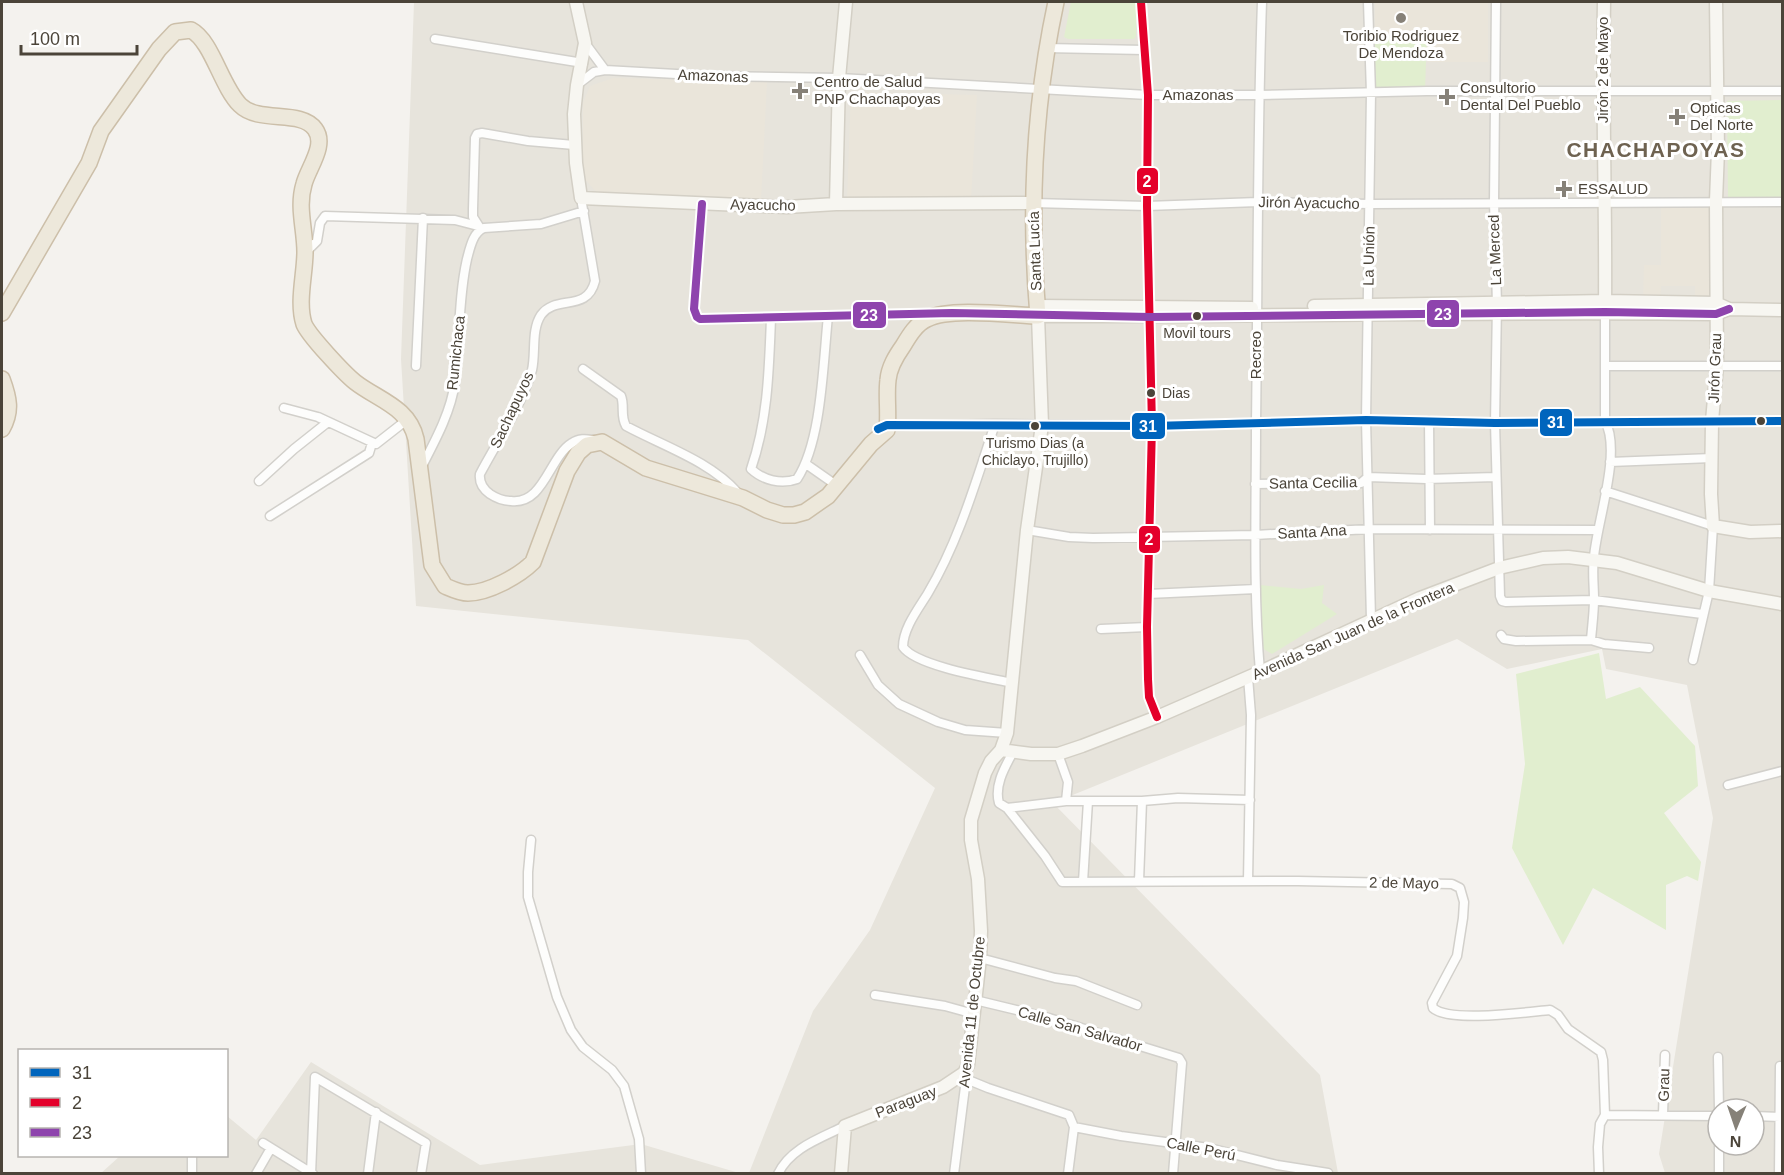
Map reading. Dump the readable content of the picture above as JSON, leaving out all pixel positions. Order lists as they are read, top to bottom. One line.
{"streets":{"highway":["Santa Lucía"],"main road":["Jirón 2 de Mayo","Jirón Ayacucho","Ayacucho","Jirón Grau","Sachapuyos","Avenida San Juan de la Frontera","Avenida 11 de Octubre","Paraguay"],"street":["Amazonas","La Merced","La Unión","Rumichaca","Recreo","Santa Cecilia","Santa Ana","2 de Mayo","Calle San Salvador","Grau","Calle Perú"]},"crossings":[["Jirón 2 de Mayo","Amazonas"],["Jirón 2 de Mayo","Jirón Ayacucho"],["Jirón 2 de Mayo","La Merced"],["Jirón 2 de Mayo","Santa Ana"],["Jirón 2 de Mayo","Avenida San Juan de la Frontera"],["Amazonas","La Merced"],["Amazonas","Santa Lucía"],["Amazonas","La Unión"],["Amazonas","Recreo"],["Amazonas","Jirón Grau"],["Jirón Ayacucho","Ayacucho"],["Jirón Ayacucho","La Merced"],["Jirón Ayacucho","Santa Lucía"],["Jirón Ayacucho","La Unión"],["Jirón Ayacucho","Recreo"],["Jirón Ayacucho","Jirón Grau"],["Ayacucho","Sachapuyos"],["La Merced","Santa Cecilia"],["La Merced","Santa Ana"],["La Merced","Avenida San Juan de la Frontera"],["Santa Lucía","Santa Ana"],["Santa Lucía","Avenida San Juan de la Frontera"],["Santa Lucía","Avenida 11 de Octubre"],["La Unión","Santa Cecilia"],["La Unión","Santa Ana"],["La Unión","Avenida San Juan de la Frontera"],["Recreo","Santa Cecilia"],["Recreo","Santa Ana"],["Recreo","Avenida San Juan de la Frontera"],["Jirón Grau","Avenida San Juan de la Frontera"],["Avenida San Juan de la Frontera","Avenida 11 de Octubre"],["Avenida 11 de Octubre","Calle San Salvador"],["Avenida 11 de Octubre","Paraguay"],["Calle San Salvador","Calle Perú"]],"districts":["CHACHAPOYAS"],"places":{"other":["Toribio Rodriguez De Mendoza","Movil tours","Dias","Turismo Dias (a Chiclayo, Trujillo)"],"health":["Centro de Salud PNP Chachapoyas","Consultorio Dental Del Pueblo","Opticas Del Norte","ESSALUD"]},"lines":["transit line 2","transit line 23","transit line 31"],"legend":["31","2","23"],"scale_bar":"100 m","north":"bottom"}
